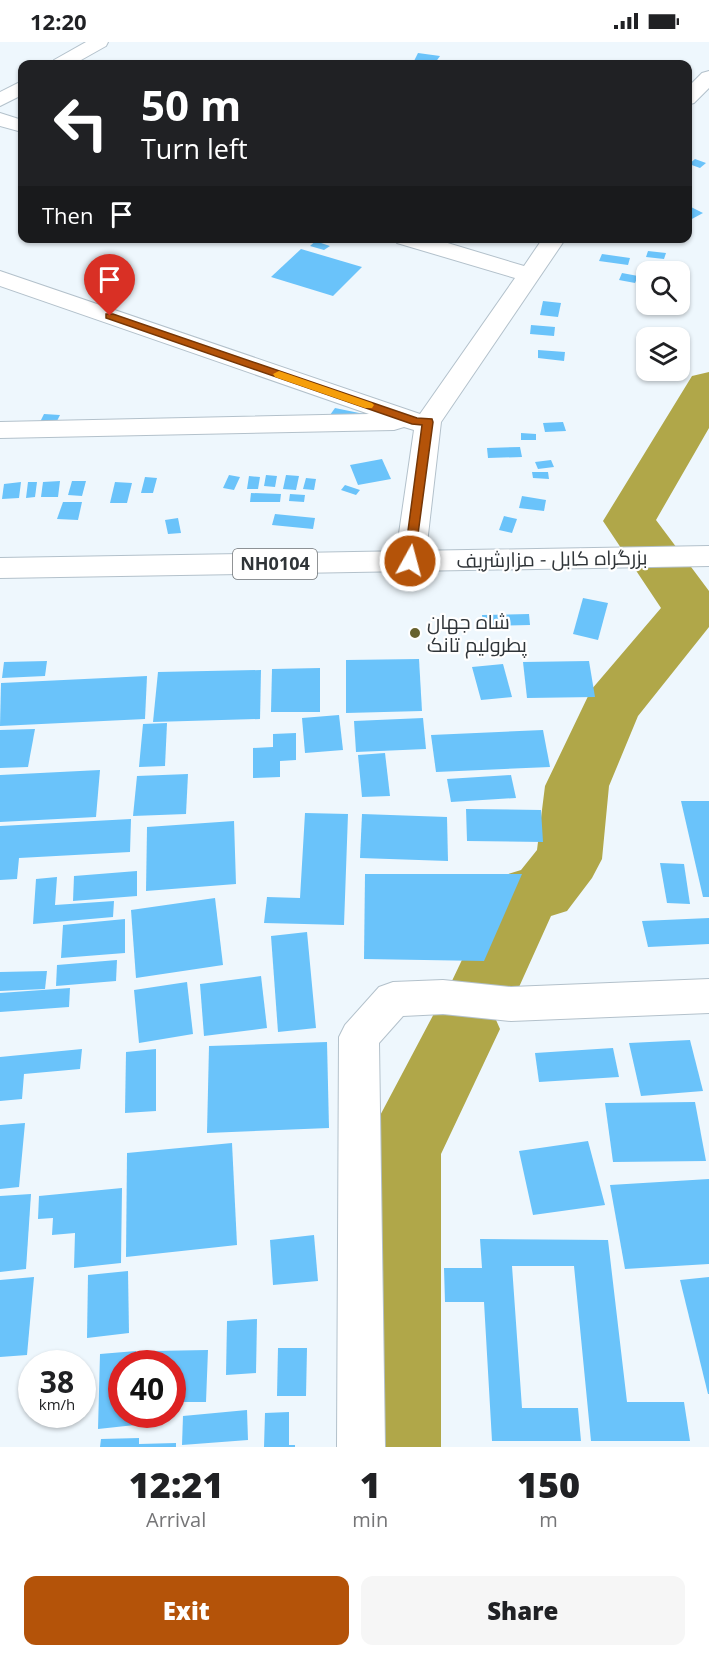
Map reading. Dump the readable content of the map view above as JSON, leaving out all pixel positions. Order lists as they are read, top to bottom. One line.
{"streets":{"main road":["بزرگراه کابل - مزارشریف","NH0104"]},"places":["شاه جهان پطرولیم تانک"],"page":{"status":"12:20","turn":["50 m","Turn left"],"then":"Then","speed":"38 km/h","limit":"40","eta":["12:21","Arrival","1","min","150","m"],"buttons":["Exit","Share"]}}
